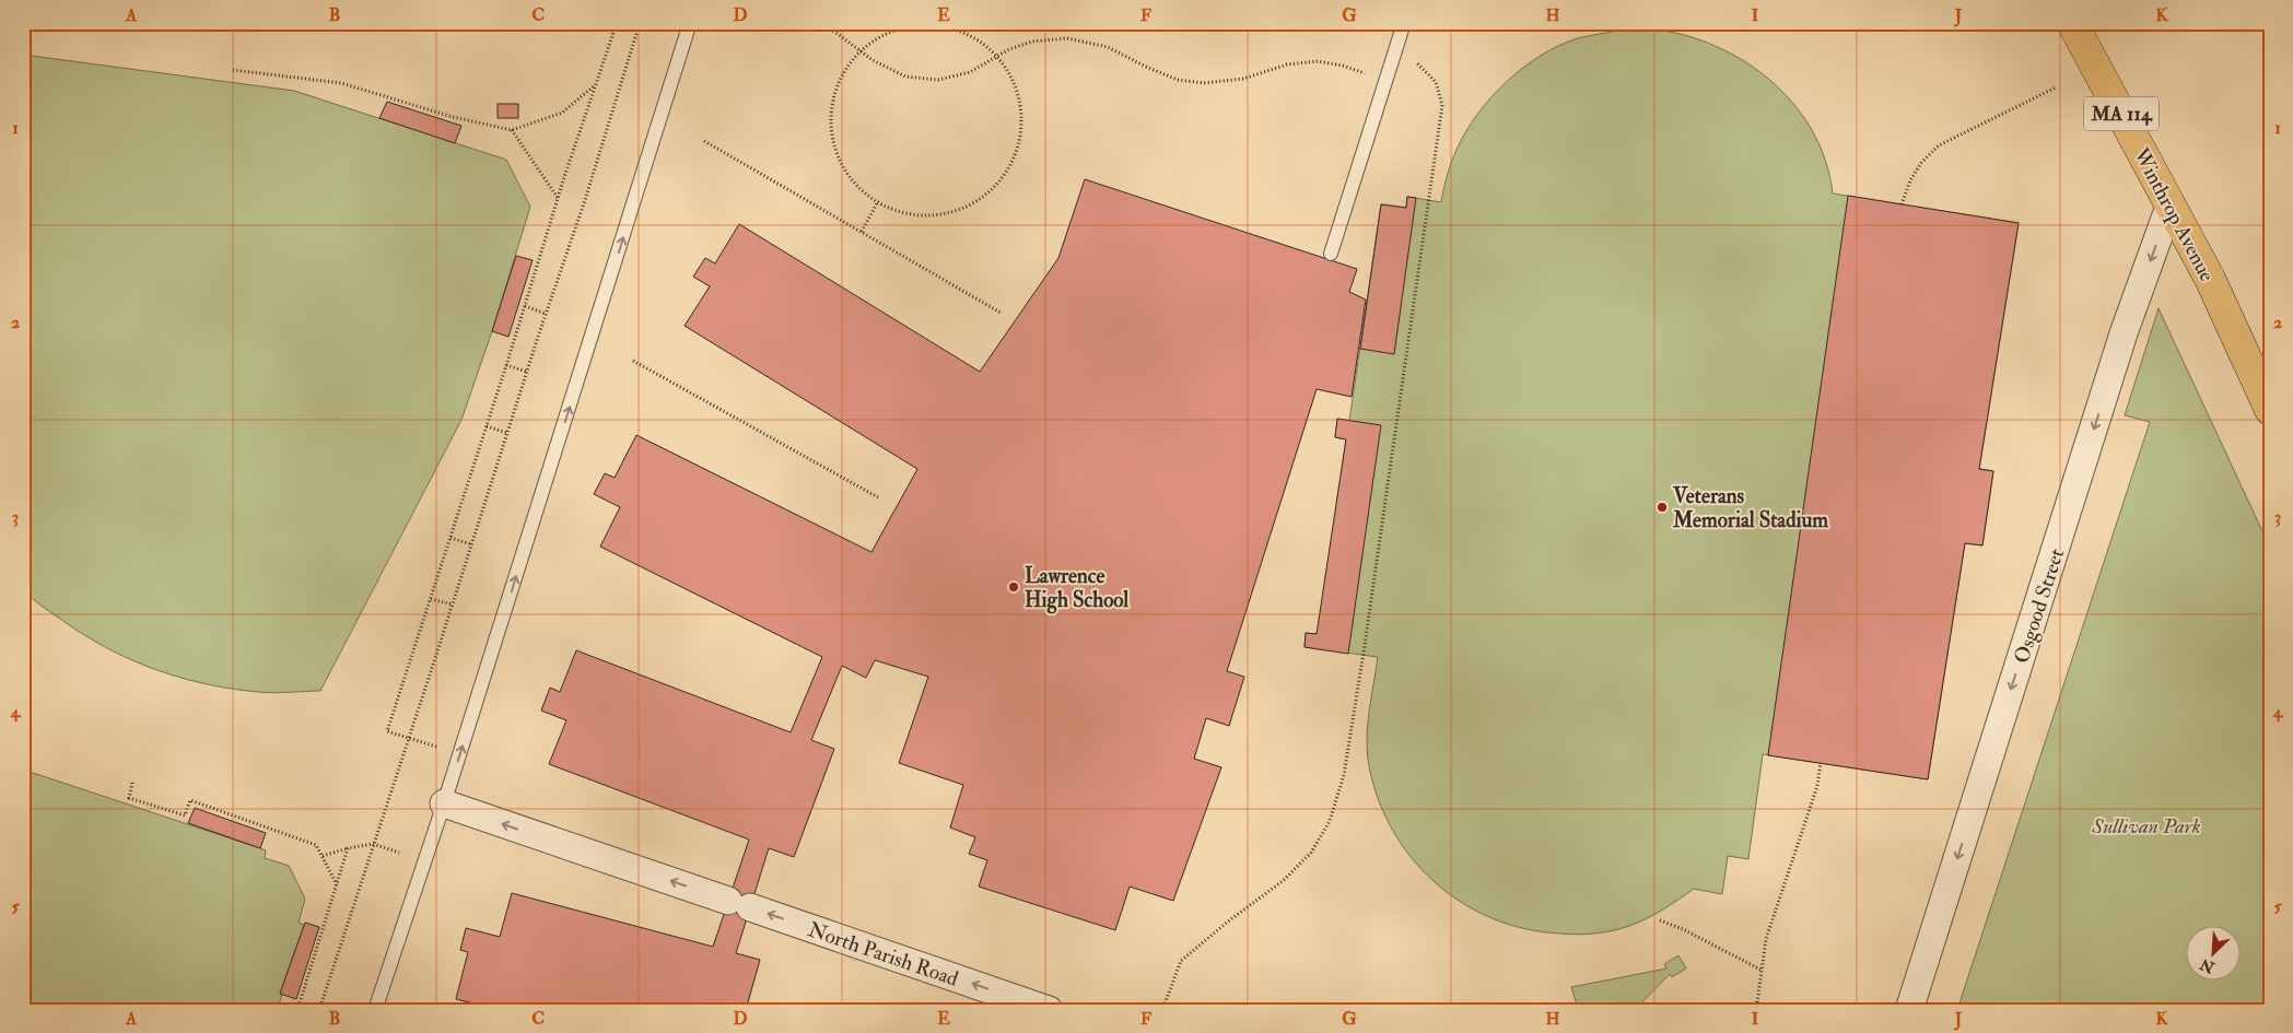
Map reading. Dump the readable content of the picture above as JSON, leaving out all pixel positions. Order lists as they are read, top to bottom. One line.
{"streets":{"main road":["MA 114","Winthrop Avenue"],"street":["Osgood Street","North Parish Road"]},"crossings":[["Winthrop Avenue","Osgood Street"]],"one_way":["Osgood Street","North Parish Road"],"parks":["Sullivan Park"],"places":["Veterans Memorial Stadium","Lawrence High School"],"north":"bottom left","grid":{"columns":["A","B","C","D","E","F","G","H","I","J","K"],"rows":["1","2","3","4","5"]}}
